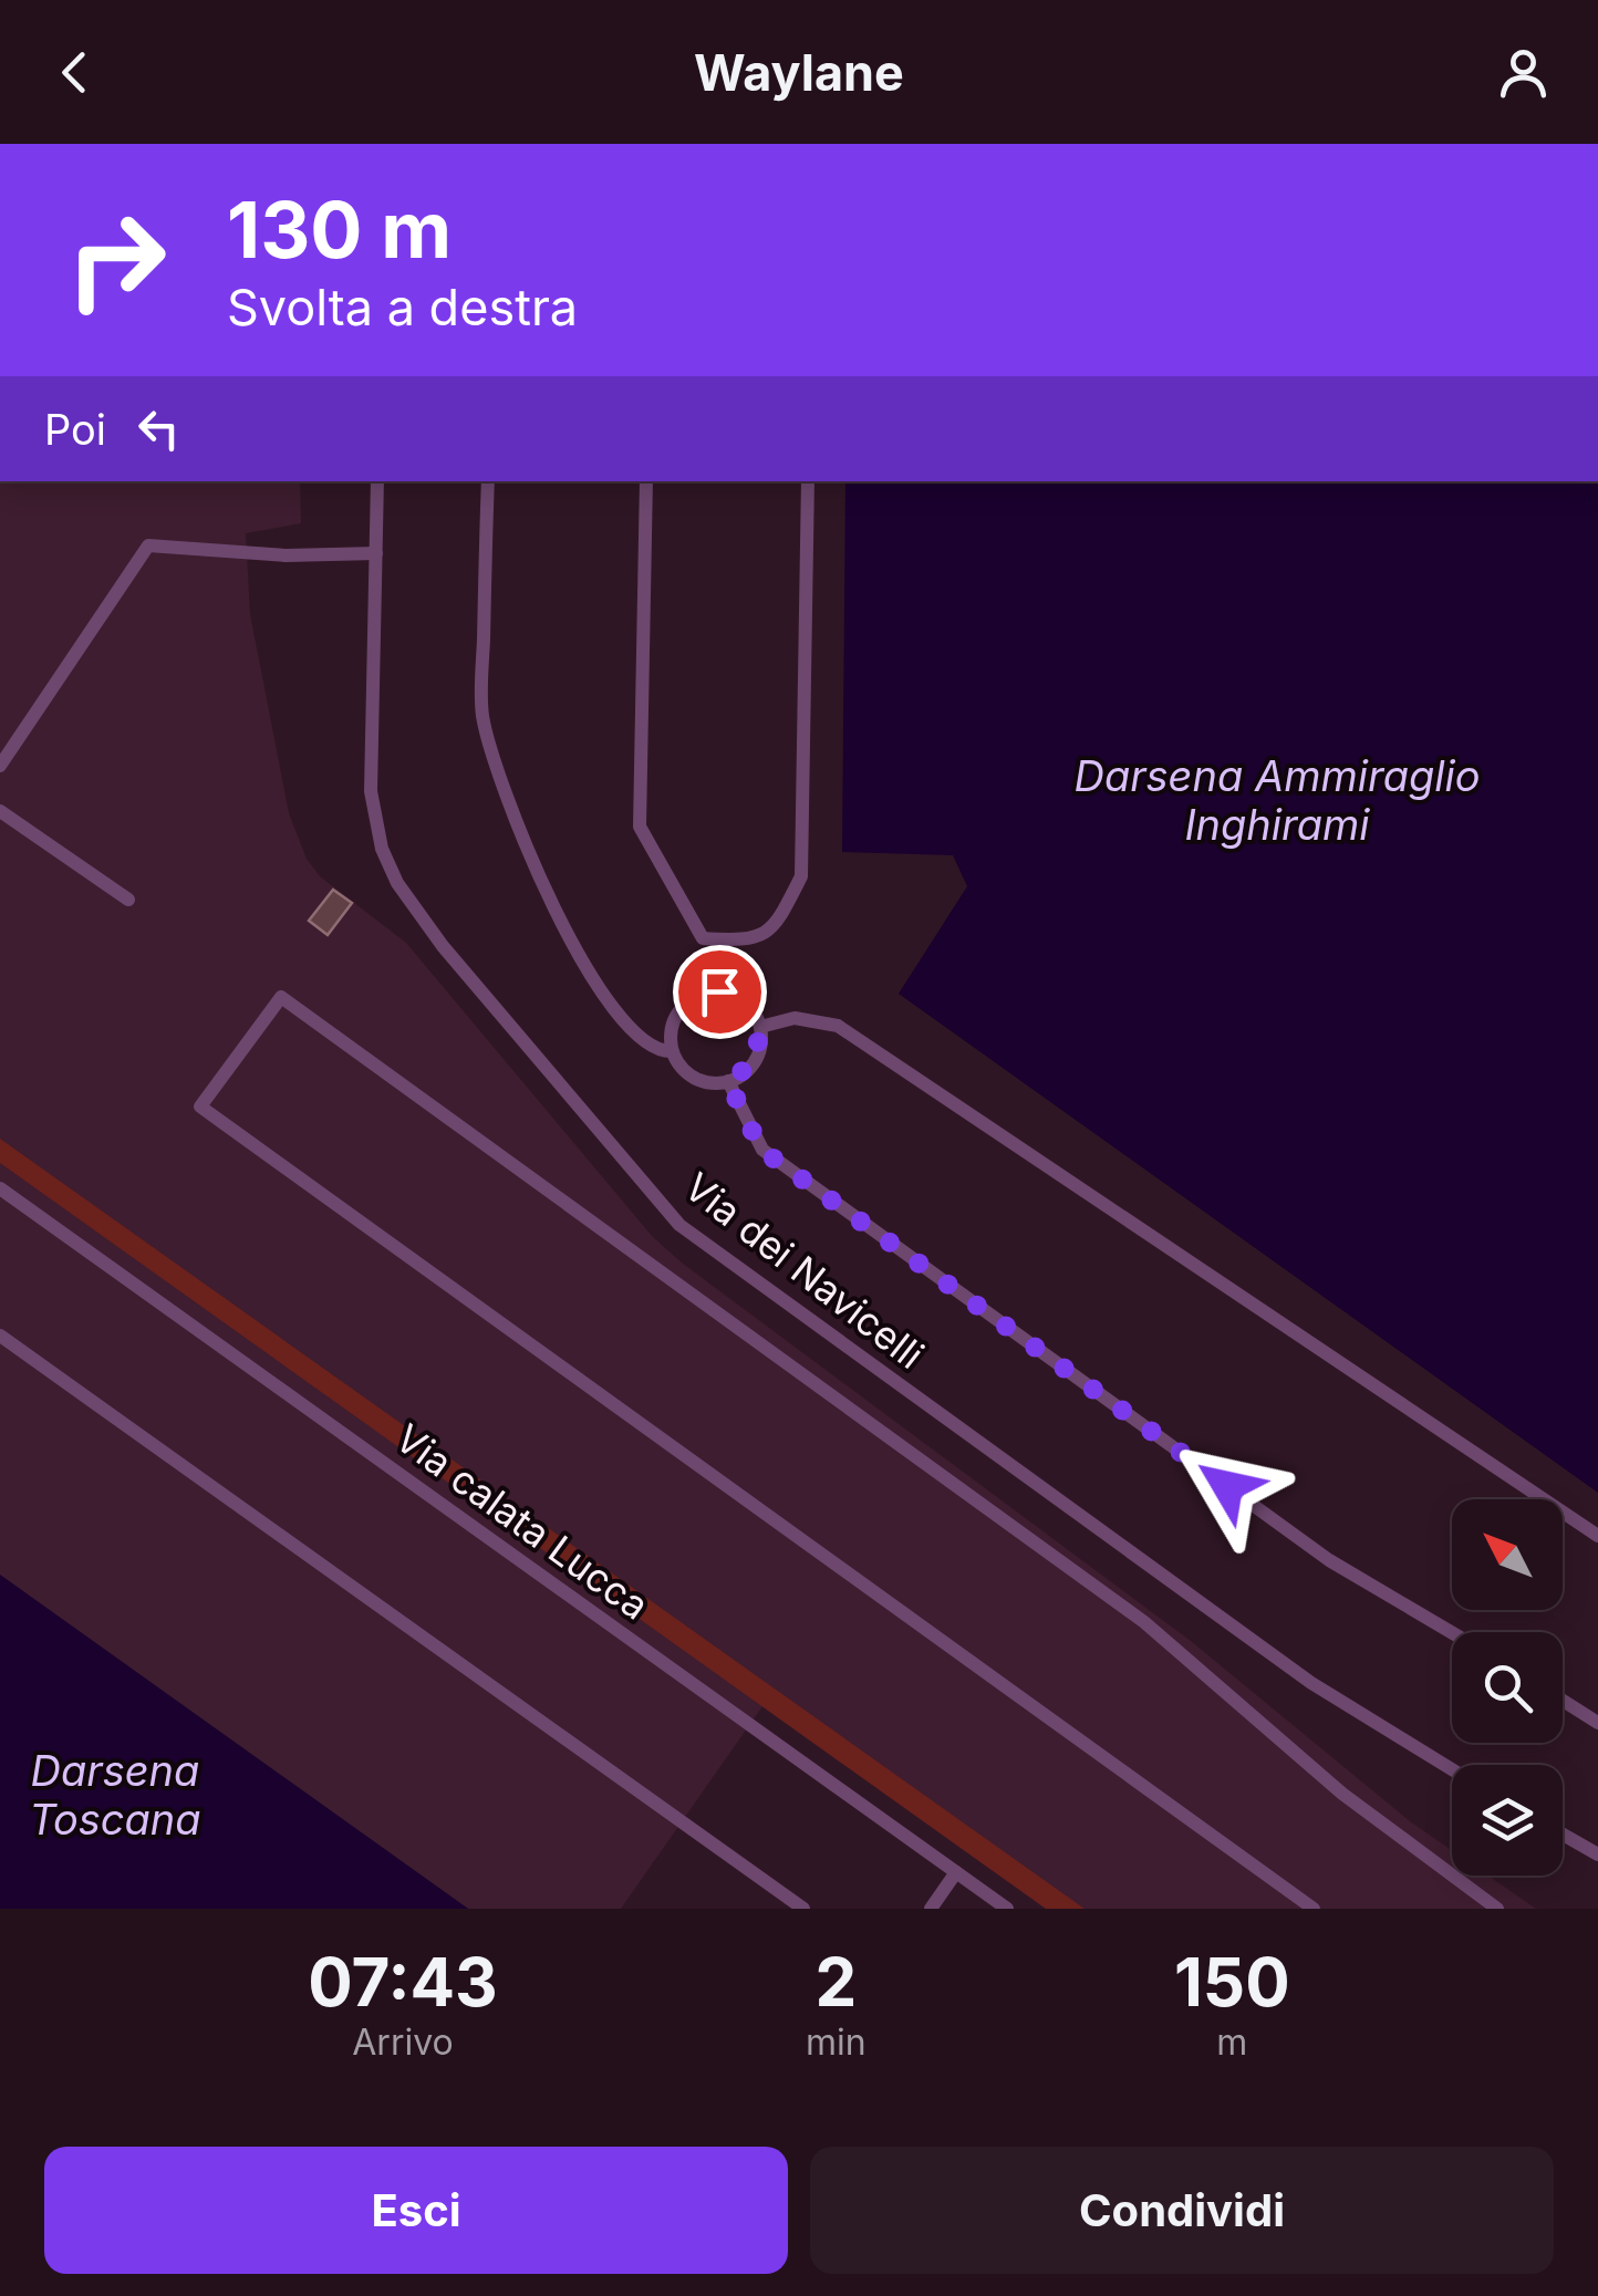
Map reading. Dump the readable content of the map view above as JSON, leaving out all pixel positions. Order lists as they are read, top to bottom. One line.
{"streets":{"lane":["Via dei Navicelli","Via calata Lucca"]},"water":["Darsena Ammiraglio Inghirami","Darsena Toscana"],"north":"top left","page":{"header":"Waylane","turn":["130 m","Svolta a destra"],"then":"Poi","eta":["07:43","Arrivo","2","min","150","m"],"buttons":["Esci","Condividi"]}}
